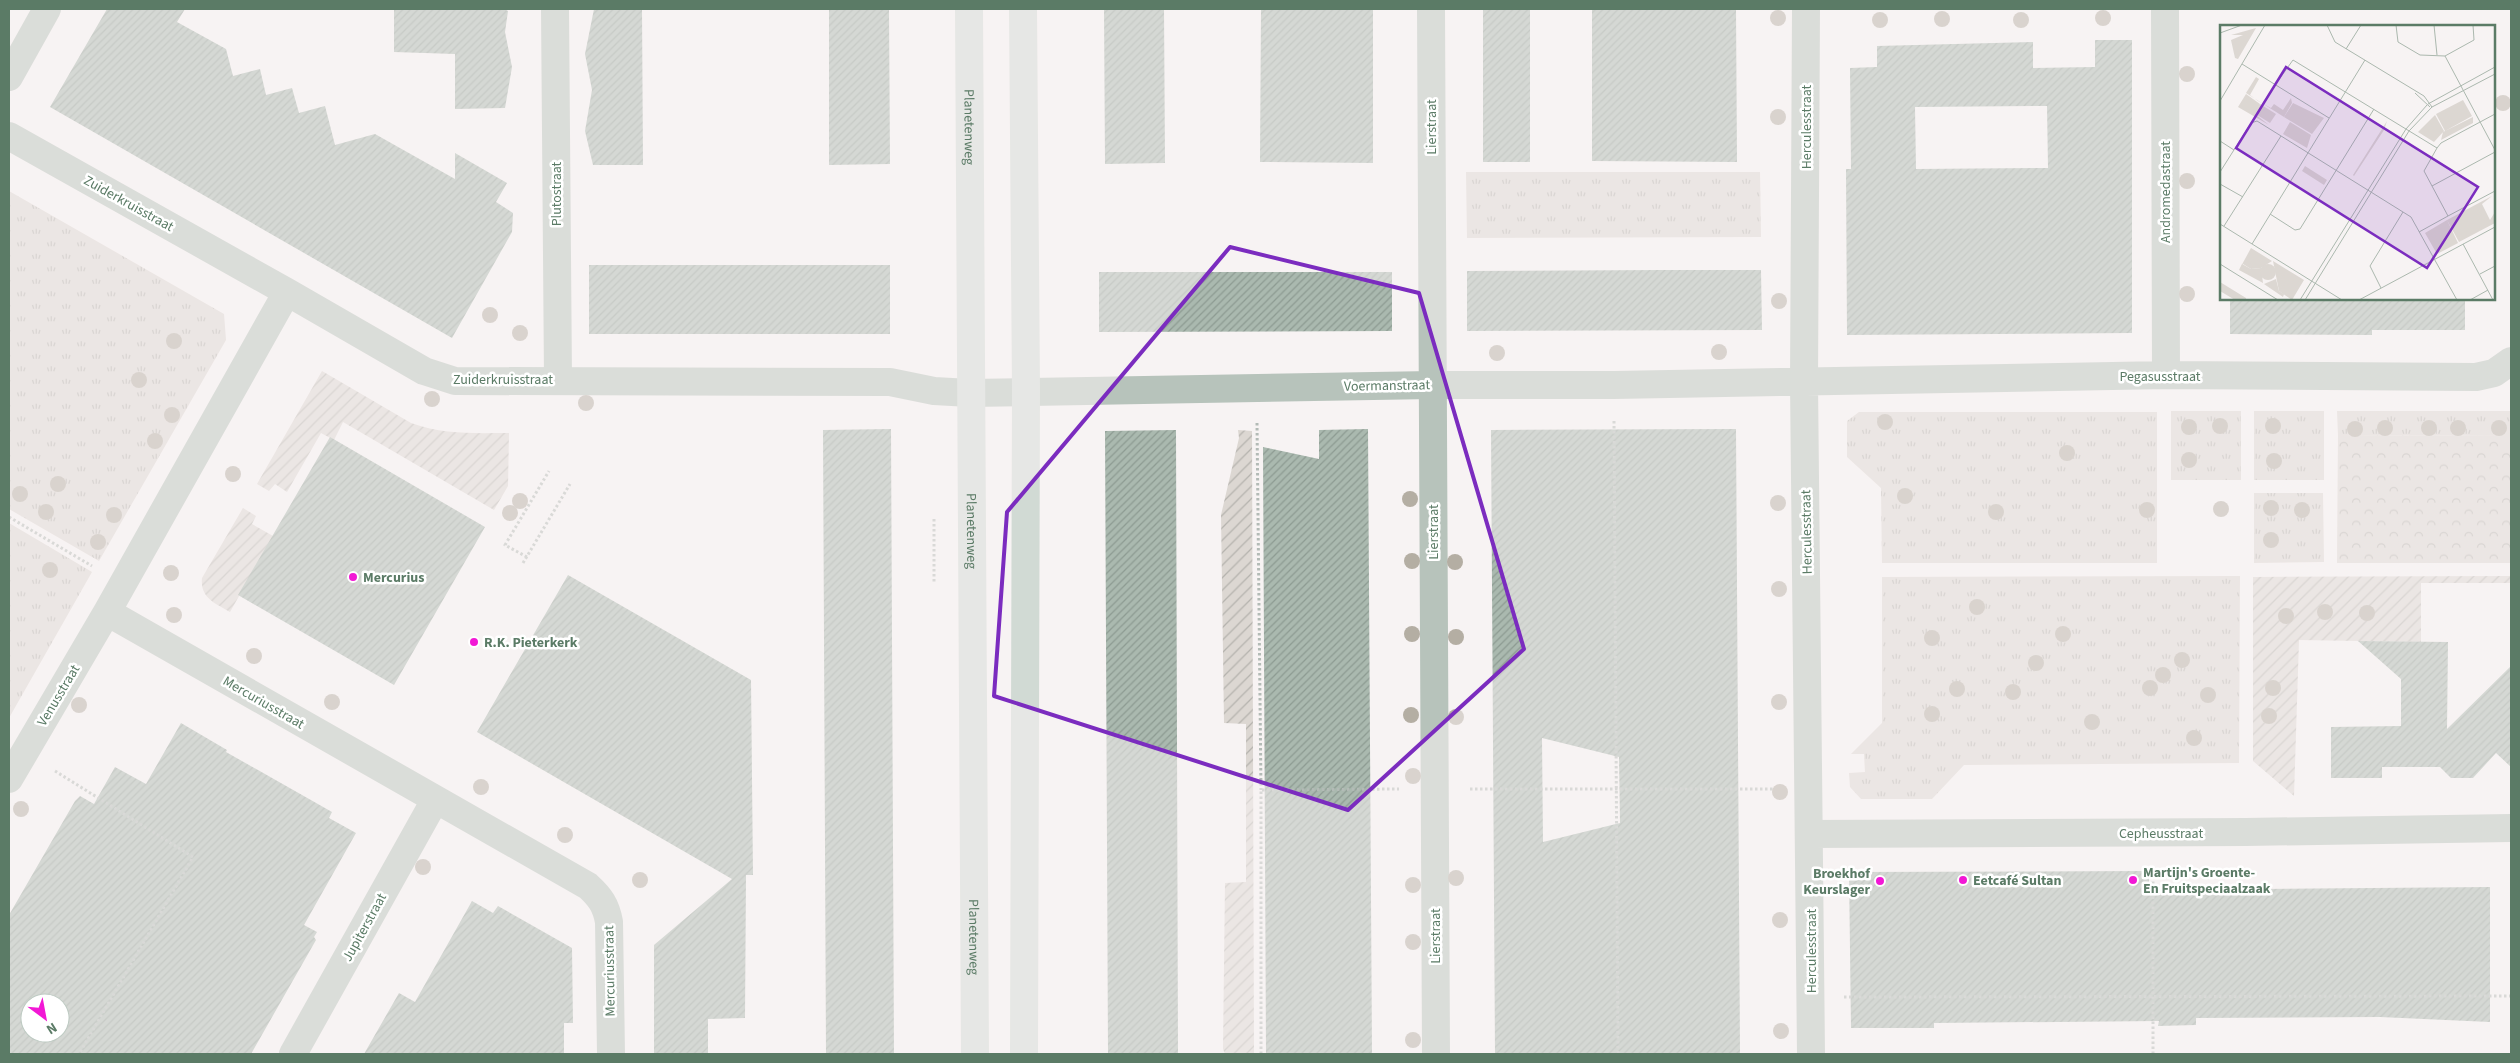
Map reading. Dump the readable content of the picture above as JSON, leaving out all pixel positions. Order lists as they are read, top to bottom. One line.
{"streets":{"main road":["Planetenweg"],"street":["Lierstraat","Herculesstraat","Andromedastraat","Plutostraat","Zuiderkruisstraat","Pegasusstraat","Voermanstraat","Venusstraat","Mercuriusstraat","Cepheusstraat","Jupiterstraat"]},"crossings":[["Planetenweg","Zuiderkruisstraat"],["Planetenweg","Voermanstraat"],["Lierstraat","Voermanstraat"],["Herculesstraat","Pegasusstraat"],["Herculesstraat","Voermanstraat"],["Herculesstraat","Cepheusstraat"],["Andromedastraat","Pegasusstraat"],["Plutostraat","Zuiderkruisstraat"],["Zuiderkruisstraat","Voermanstraat"],["Pegasusstraat","Voermanstraat"],["Venusstraat","Mercuriusstraat"],["Mercuriusstraat","Jupiterstraat"]],"places":["Mercurius","R.K. Pieterkerk","Eetcafé Sultan","Martijn's Groente- En Fruitspeciaalzaak","Broekhof Keurslager"],"north":"bottom right"}
